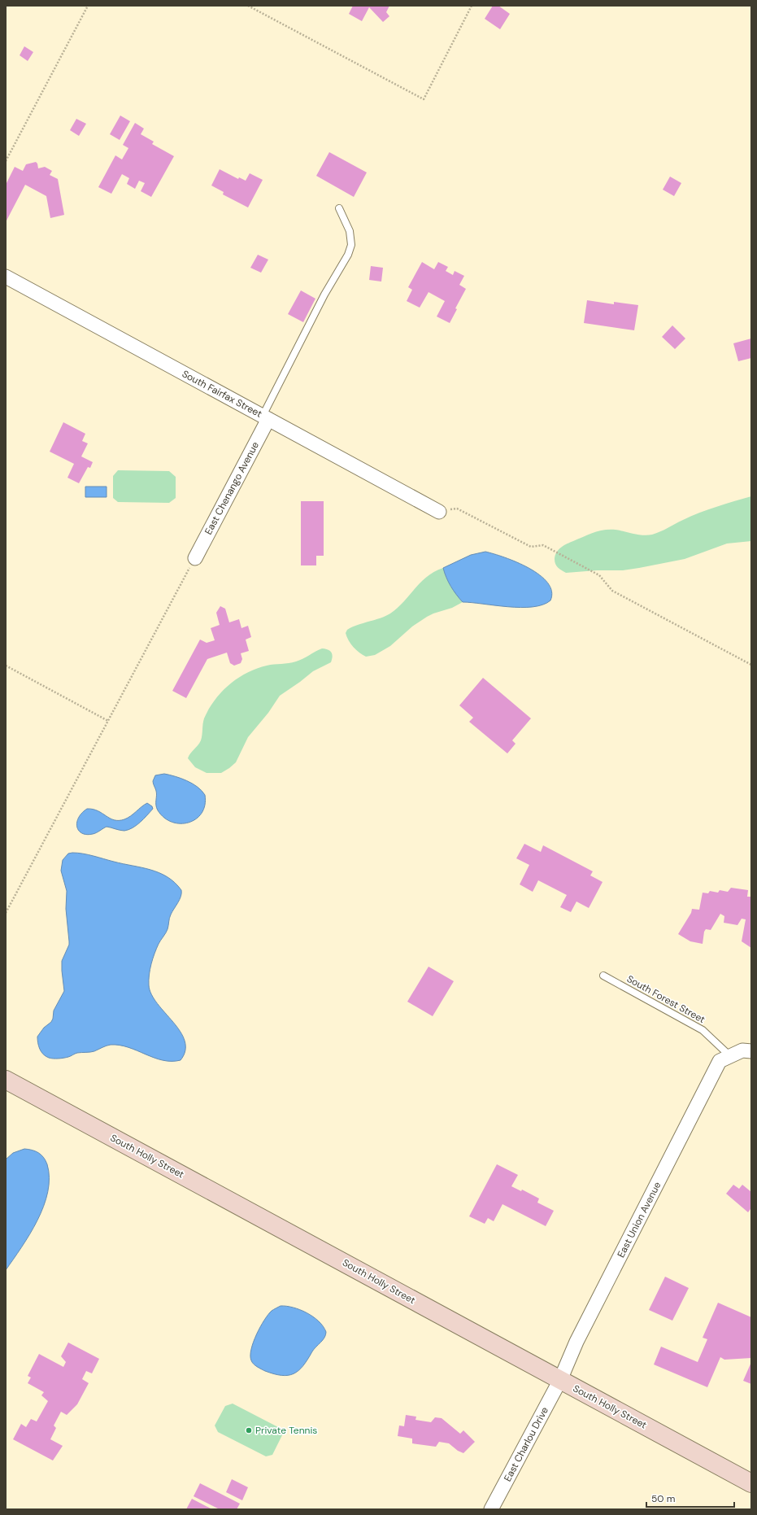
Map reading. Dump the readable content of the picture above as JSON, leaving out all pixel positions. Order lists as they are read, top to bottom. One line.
{"streets":{"street":["South Fairfax Street","East Chenango Avenue","South Holly Street","East Union Avenue","East Charlou Drive"],"lane":["South Forest Street"]},"crossings":[["South Fairfax Street","East Chenango Avenue"],["South Forest Street","East Union Avenue"],["South Holly Street","East Union Avenue"],["South Holly Street","East Charlou Drive"],["East Union Avenue","East Charlou Drive"]],"places":["Private Tennis"],"scale_bar":"50 m"}
